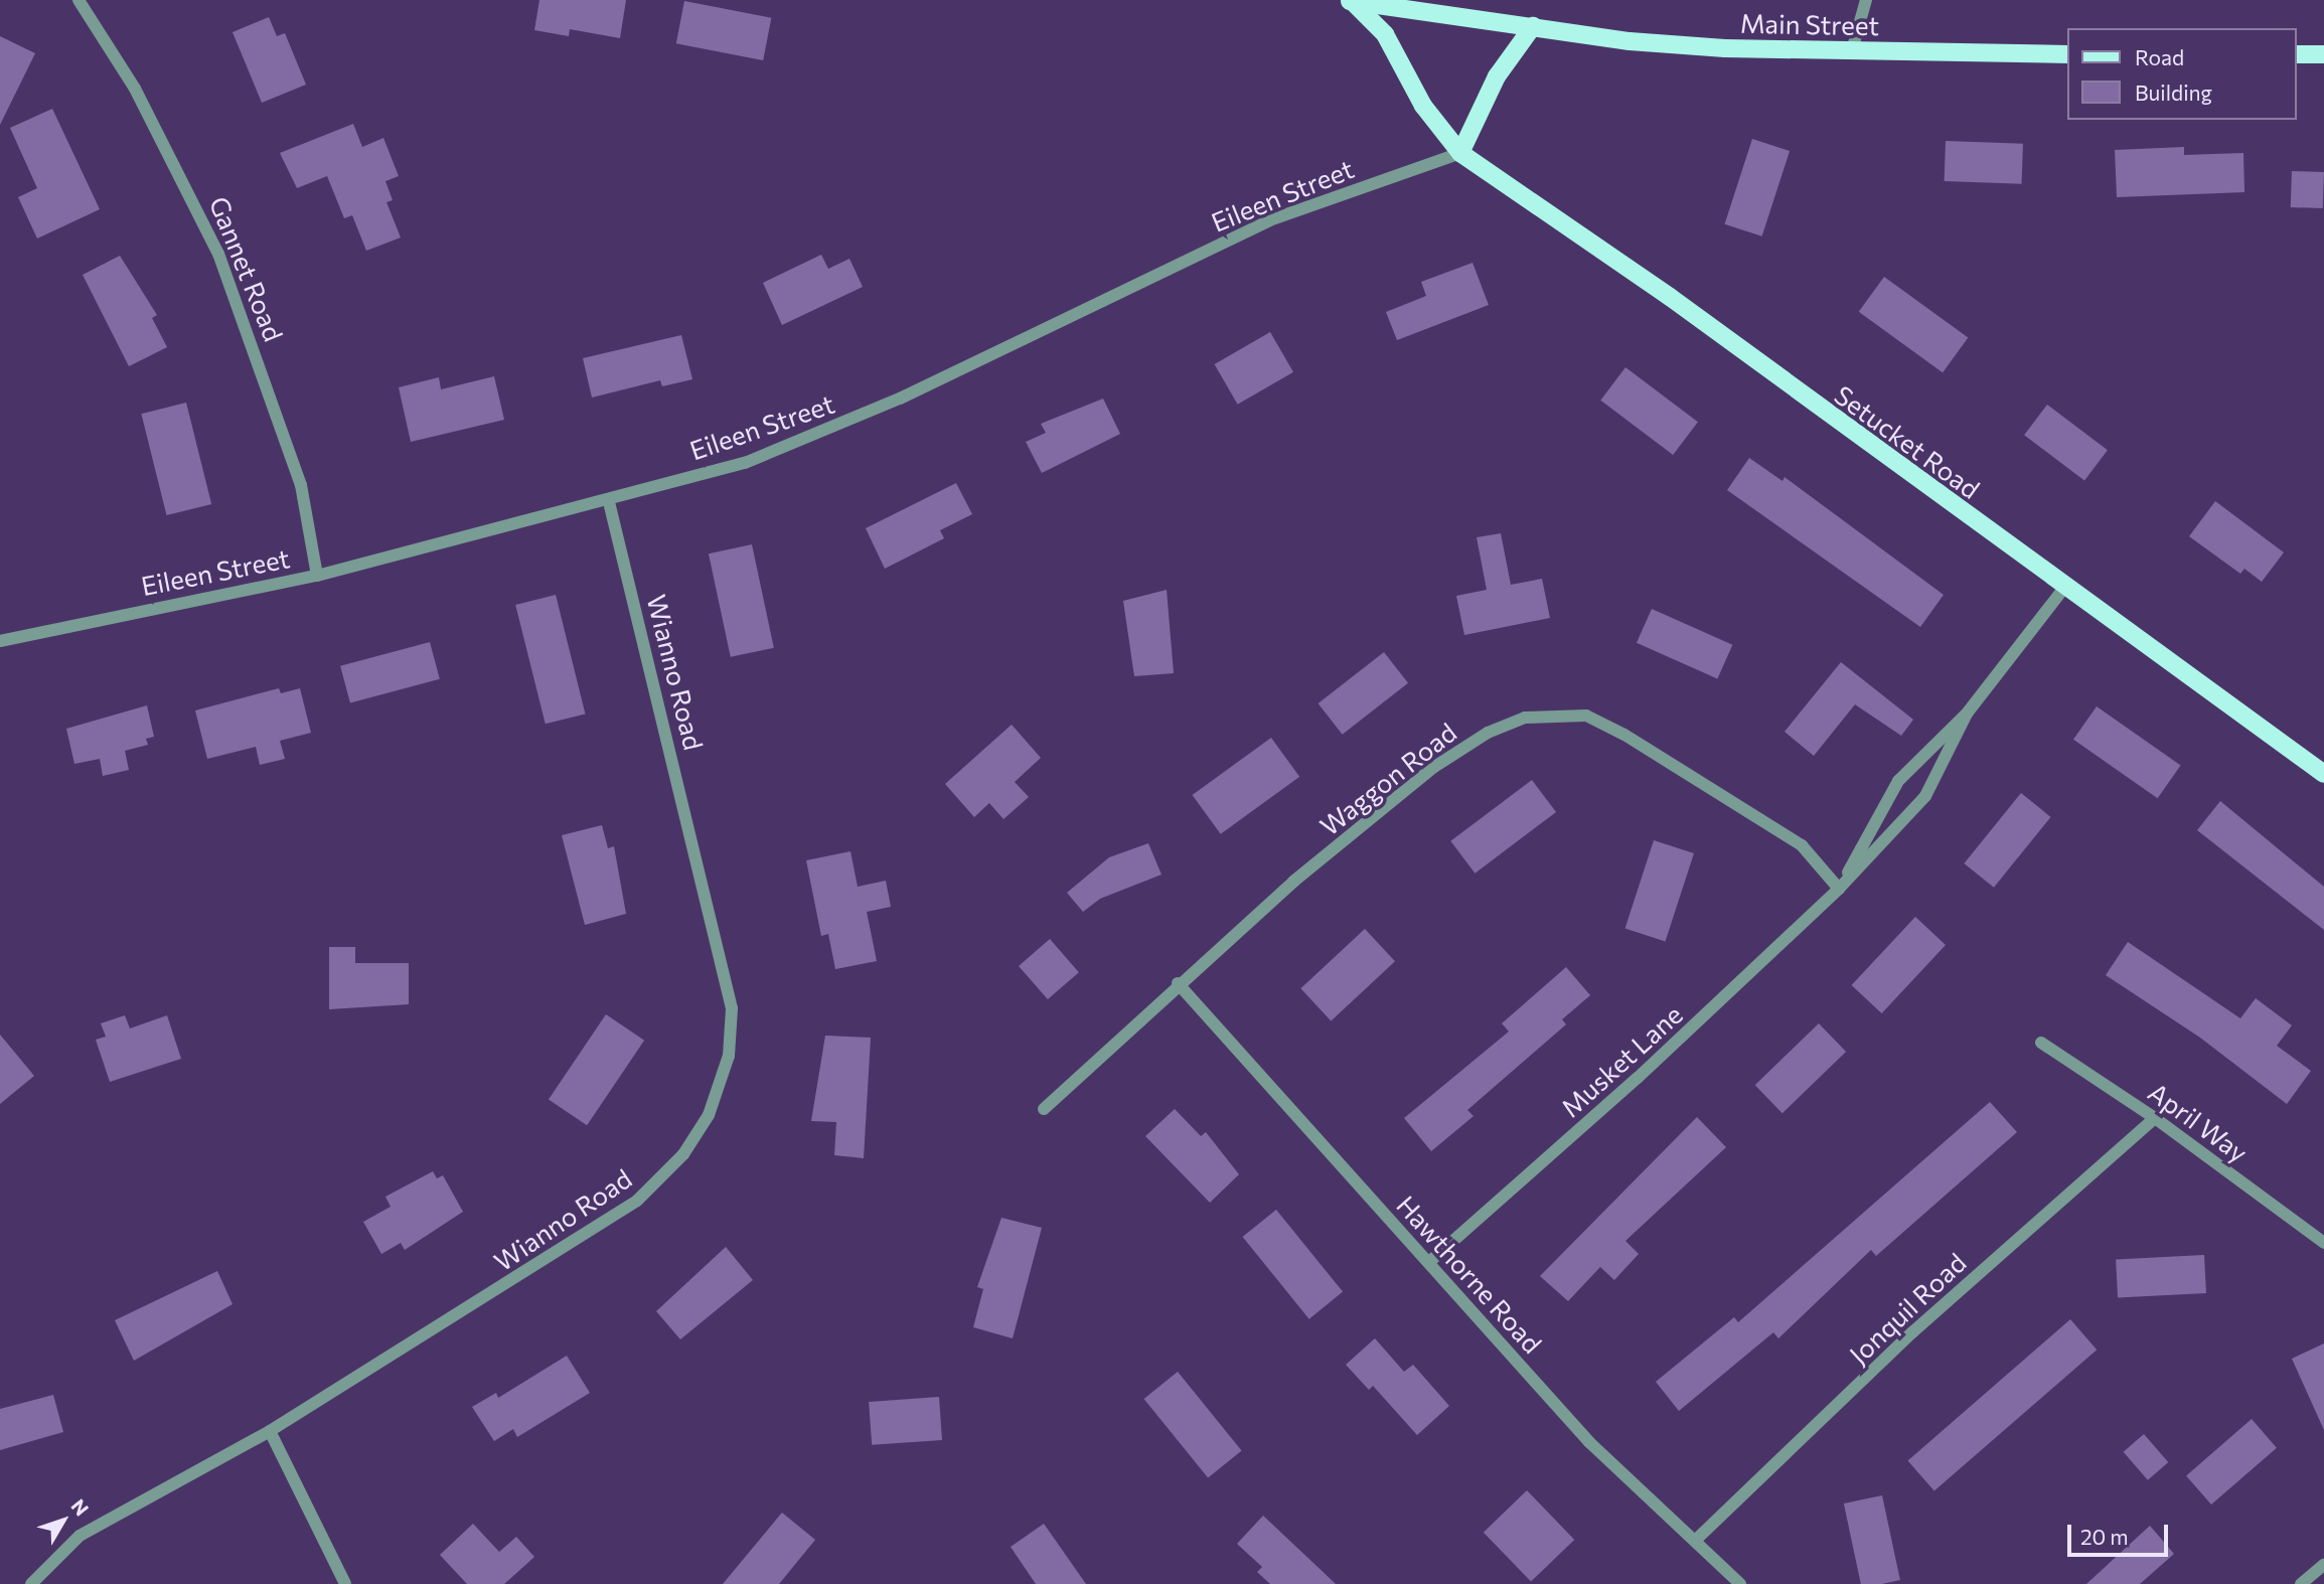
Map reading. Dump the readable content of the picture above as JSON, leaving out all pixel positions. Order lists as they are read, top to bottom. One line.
{"streets":{"main road":["Main Street","Setucket Road"],"street":["Eileen Street","Gannet Road","Wianno Road","Waggon Road","Musket Lane","April Way","Hawthorne Road","Jonquil Road"]},"crossings":[["Main Street","Setucket Road"],["Eileen Street","Gannet Road"],["Eileen Street","Setucket Road"],["Eileen Street","Wianno Road"],["Setucket Road","Musket Lane"],["Waggon Road","Musket Lane"],["Waggon Road","Hawthorne Road"],["Musket Lane","Hawthorne Road"],["April Way","Jonquil Road"],["Hawthorne Road","Jonquil Road"]],"legend":["Road","Building"],"scale_bar":"20 m","north":"top right"}
